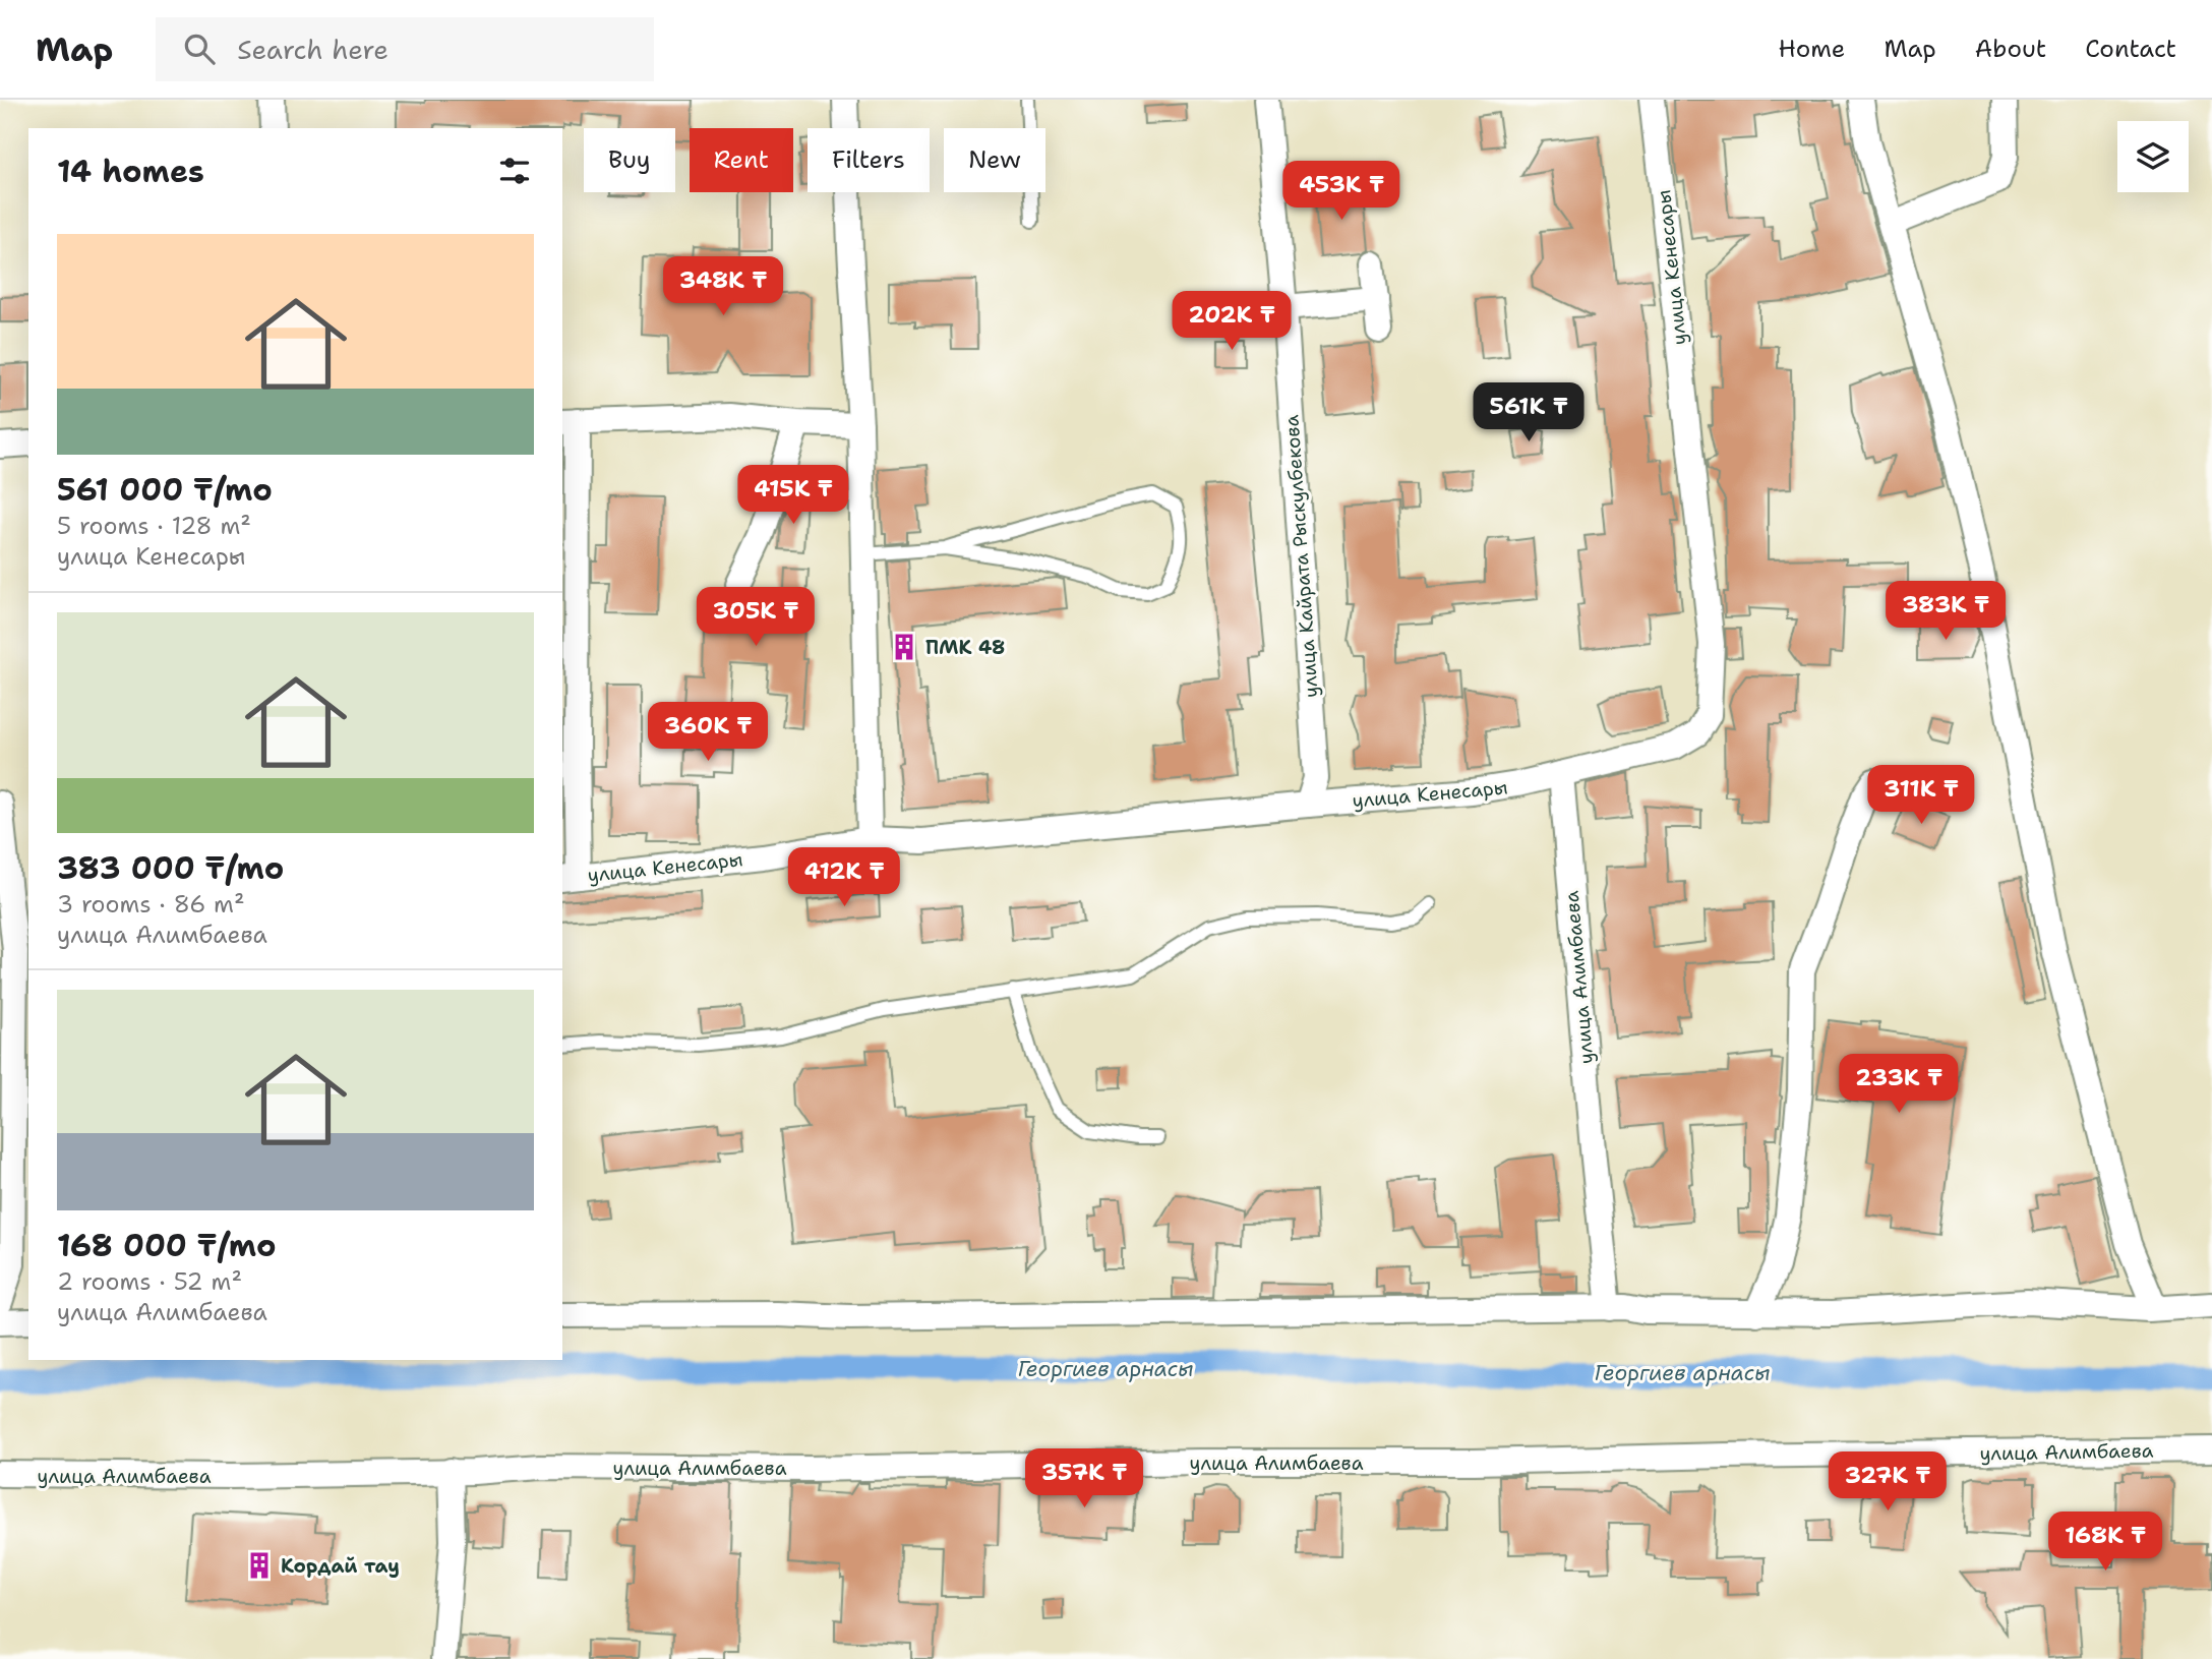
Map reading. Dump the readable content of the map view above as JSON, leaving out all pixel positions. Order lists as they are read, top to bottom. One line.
{"streets":{"street":["улица Кенесары","улица Кайрата Рыскулбекова","улица Алимбаева"]},"crossings":[["улица Кенесары","улица Кайрата Рыскулбекова"],["улица Кенесары","улица Алимбаева"]],"water":["Георгиев арнасы"],"places":{"building":["ПМК 48","Кордай тау"]},"page":{"header":"Map","search":"Search here","nav":["Home","Map","About","Contact"],"chip":["Buy","Rent","Filters","New"],"heading":"14 homes","price":["453K ₸","348K ₸","202K ₸","561K ₸","415K ₸","383K ₸","305K ₸","360K ₸","311K ₸","412K ₸","233K ₸","357K ₸","327K ₸","168K ₸"],"list":[{"name":"561 000 ₸/mo","note":"5 rooms · 128 m² · улица Кенесары"},{"name":"383 000 ₸/mo","note":"3 rooms · 86 m² · улица Алимбаева"},{"name":"168 000 ₸/mo","note":"2 rooms · 52 m² · улица Алимбаева"}]}}
